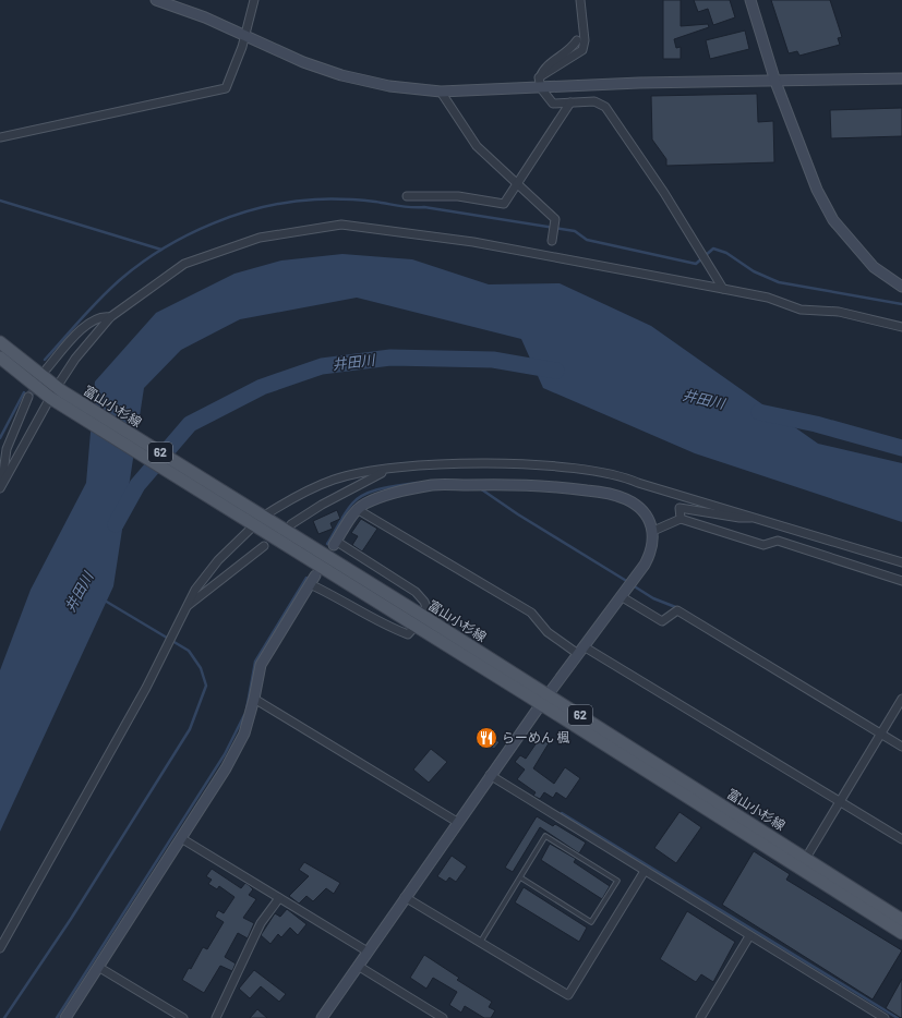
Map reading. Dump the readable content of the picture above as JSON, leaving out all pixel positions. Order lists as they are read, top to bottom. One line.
{"streets":{"main road":["富山小杉線","62"]},"water":["井田川"],"places":{"restaurant":["らーめん 楓"]}}
